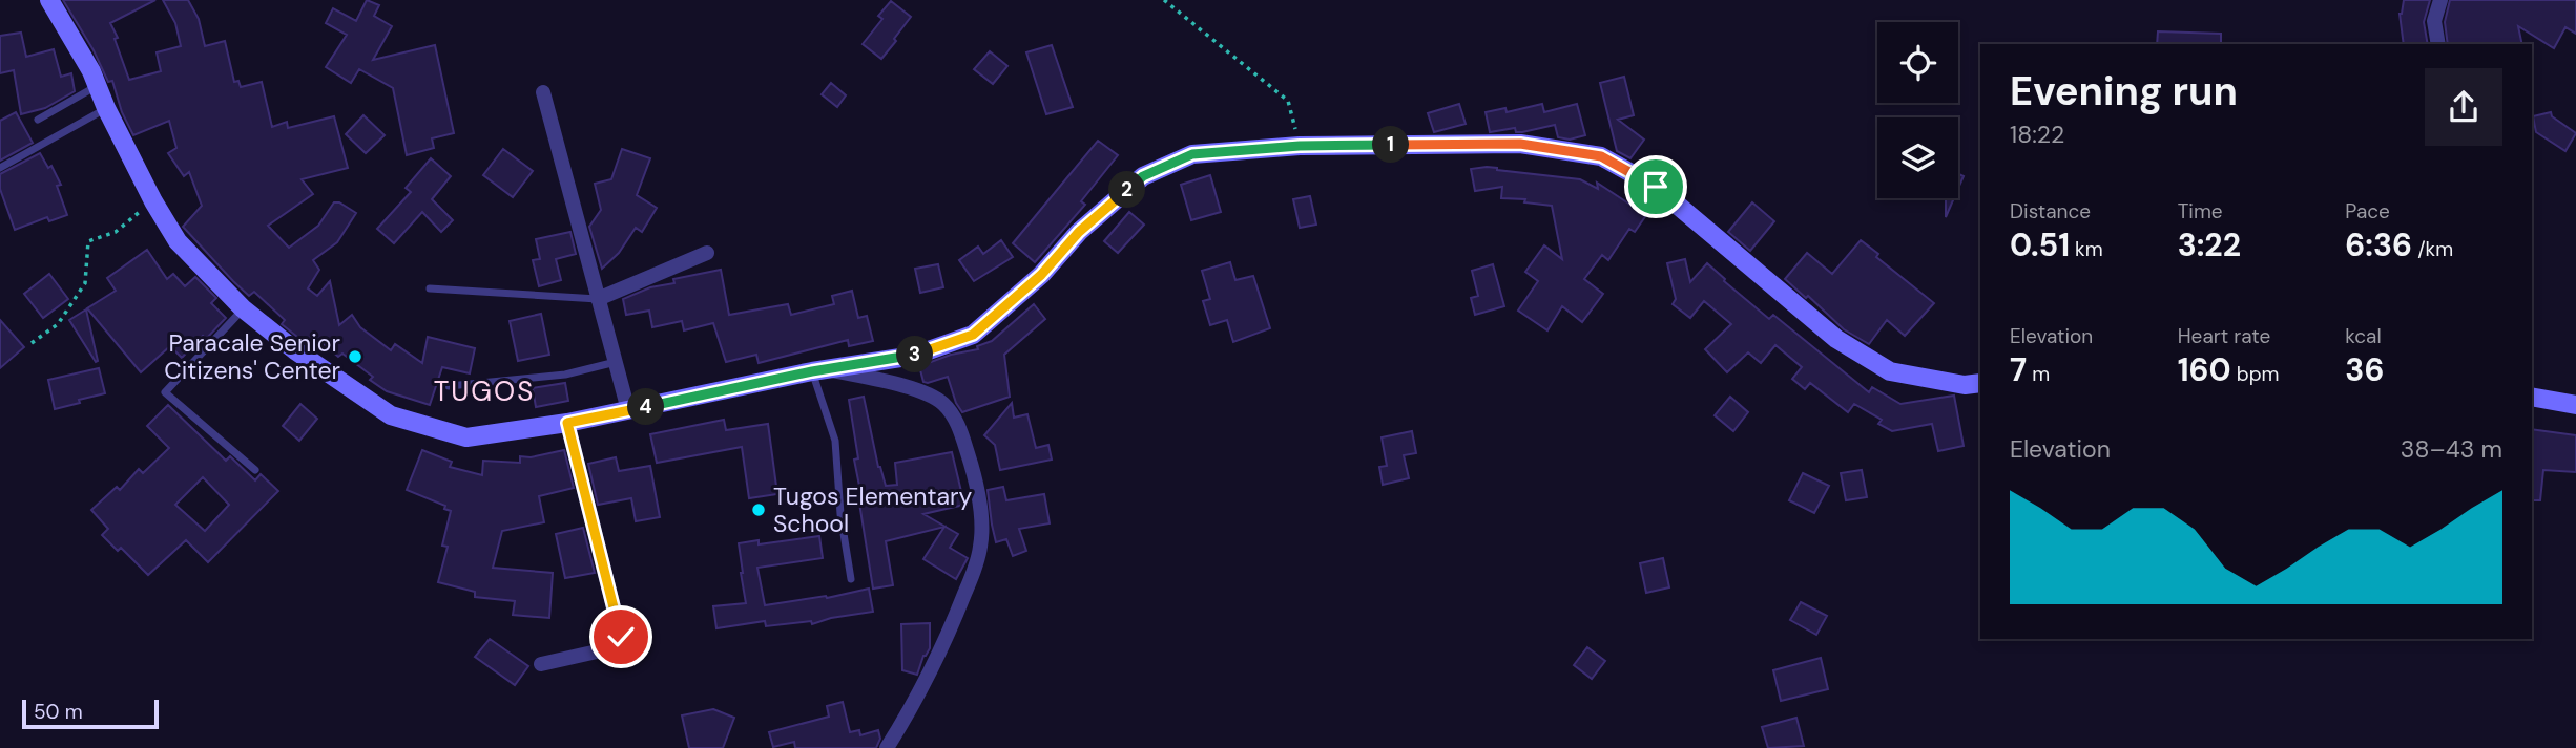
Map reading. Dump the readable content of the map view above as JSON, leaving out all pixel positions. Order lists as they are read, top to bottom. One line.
{"districts":["TUGOS"],"places":["Paracale Senior Citizens' Center","Tugos Elementary School"],"scale_bar":"50 m","page":{"heading":["Evening run","18:22"],"pins":["1","2","3","4"],"stats":[["Distance","0.51 km"],["Time","3:22"],["Pace","6:36 /km"],["Elevation","7 m"],["Heart rate","160 bpm"],["kcal","36"]],"chart":["Elevation","38–43 m"],"scale":"50 m"}}
